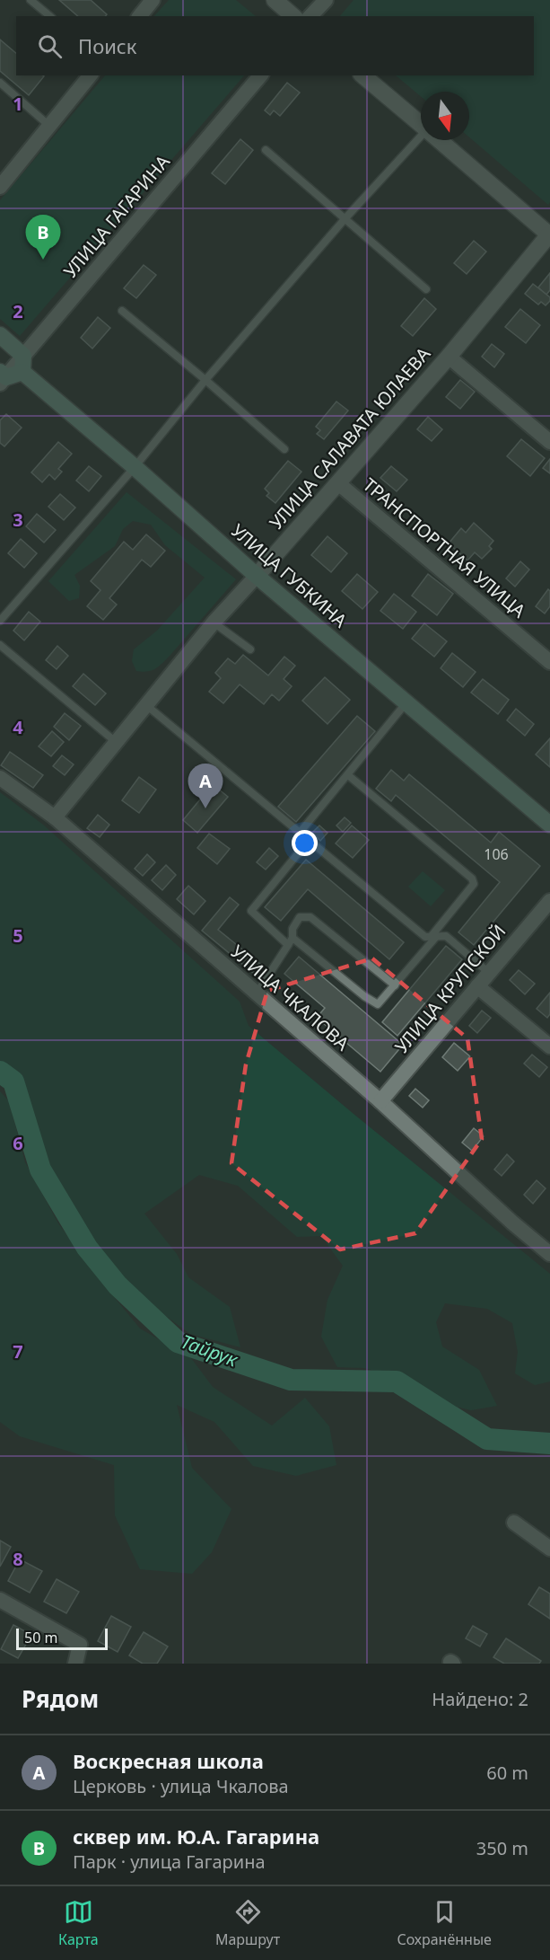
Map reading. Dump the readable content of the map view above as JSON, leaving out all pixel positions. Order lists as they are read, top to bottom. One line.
{"streets":{"main road":["УЛИЦА ГУБКИНА"],"street":["УЛИЦА ГАГАРИНА","УЛИЦА САЛАВАТА ЮЛАЕВА","ТРАНСПОРТНАЯ УЛИЦА","УЛИЦА КРУПСКОЙ","УЛИЦА ЧКАЛОВА"]},"crossings":[["УЛИЦА ГАГАРИНА","УЛИЦА ГУБКИНА"],["УЛИЦА САЛАВАТА ЮЛАЕВА","ТРАНСПОРТНАЯ УЛИЦА"],["УЛИЦА САЛАВАТА ЮЛАЕВА","УЛИЦА ГУБКИНА"],["УЛИЦА САЛАВАТА ЮЛАЕВА","УЛИЦА ЧКАЛОВА"],["УЛИЦА КРУПСКОЙ","УЛИЦА ЧКАЛОВА"]],"water":["Тайрук"],"house_numbers":["106"],"scale_bar":"50 m","north":"bottom","page":{"search":"Поиск","pins":["B","A"],"scale":"50 m","heading":["Рядом","Найдено: 2"],"list":[{"mark":"A","name":"Воскресная школа","note":"Церковь · улица Чкалова","value":"60 m"},{"mark":"B","name":"сквер им. Ю.А. Гагарина","note":"Парк · улица Гагарина","value":"350 m"}],"nav":["Карта","Маршрут","Сохранённые"]},"grid":{"rows":["1","2","3","4","5","6","7","8"]}}
